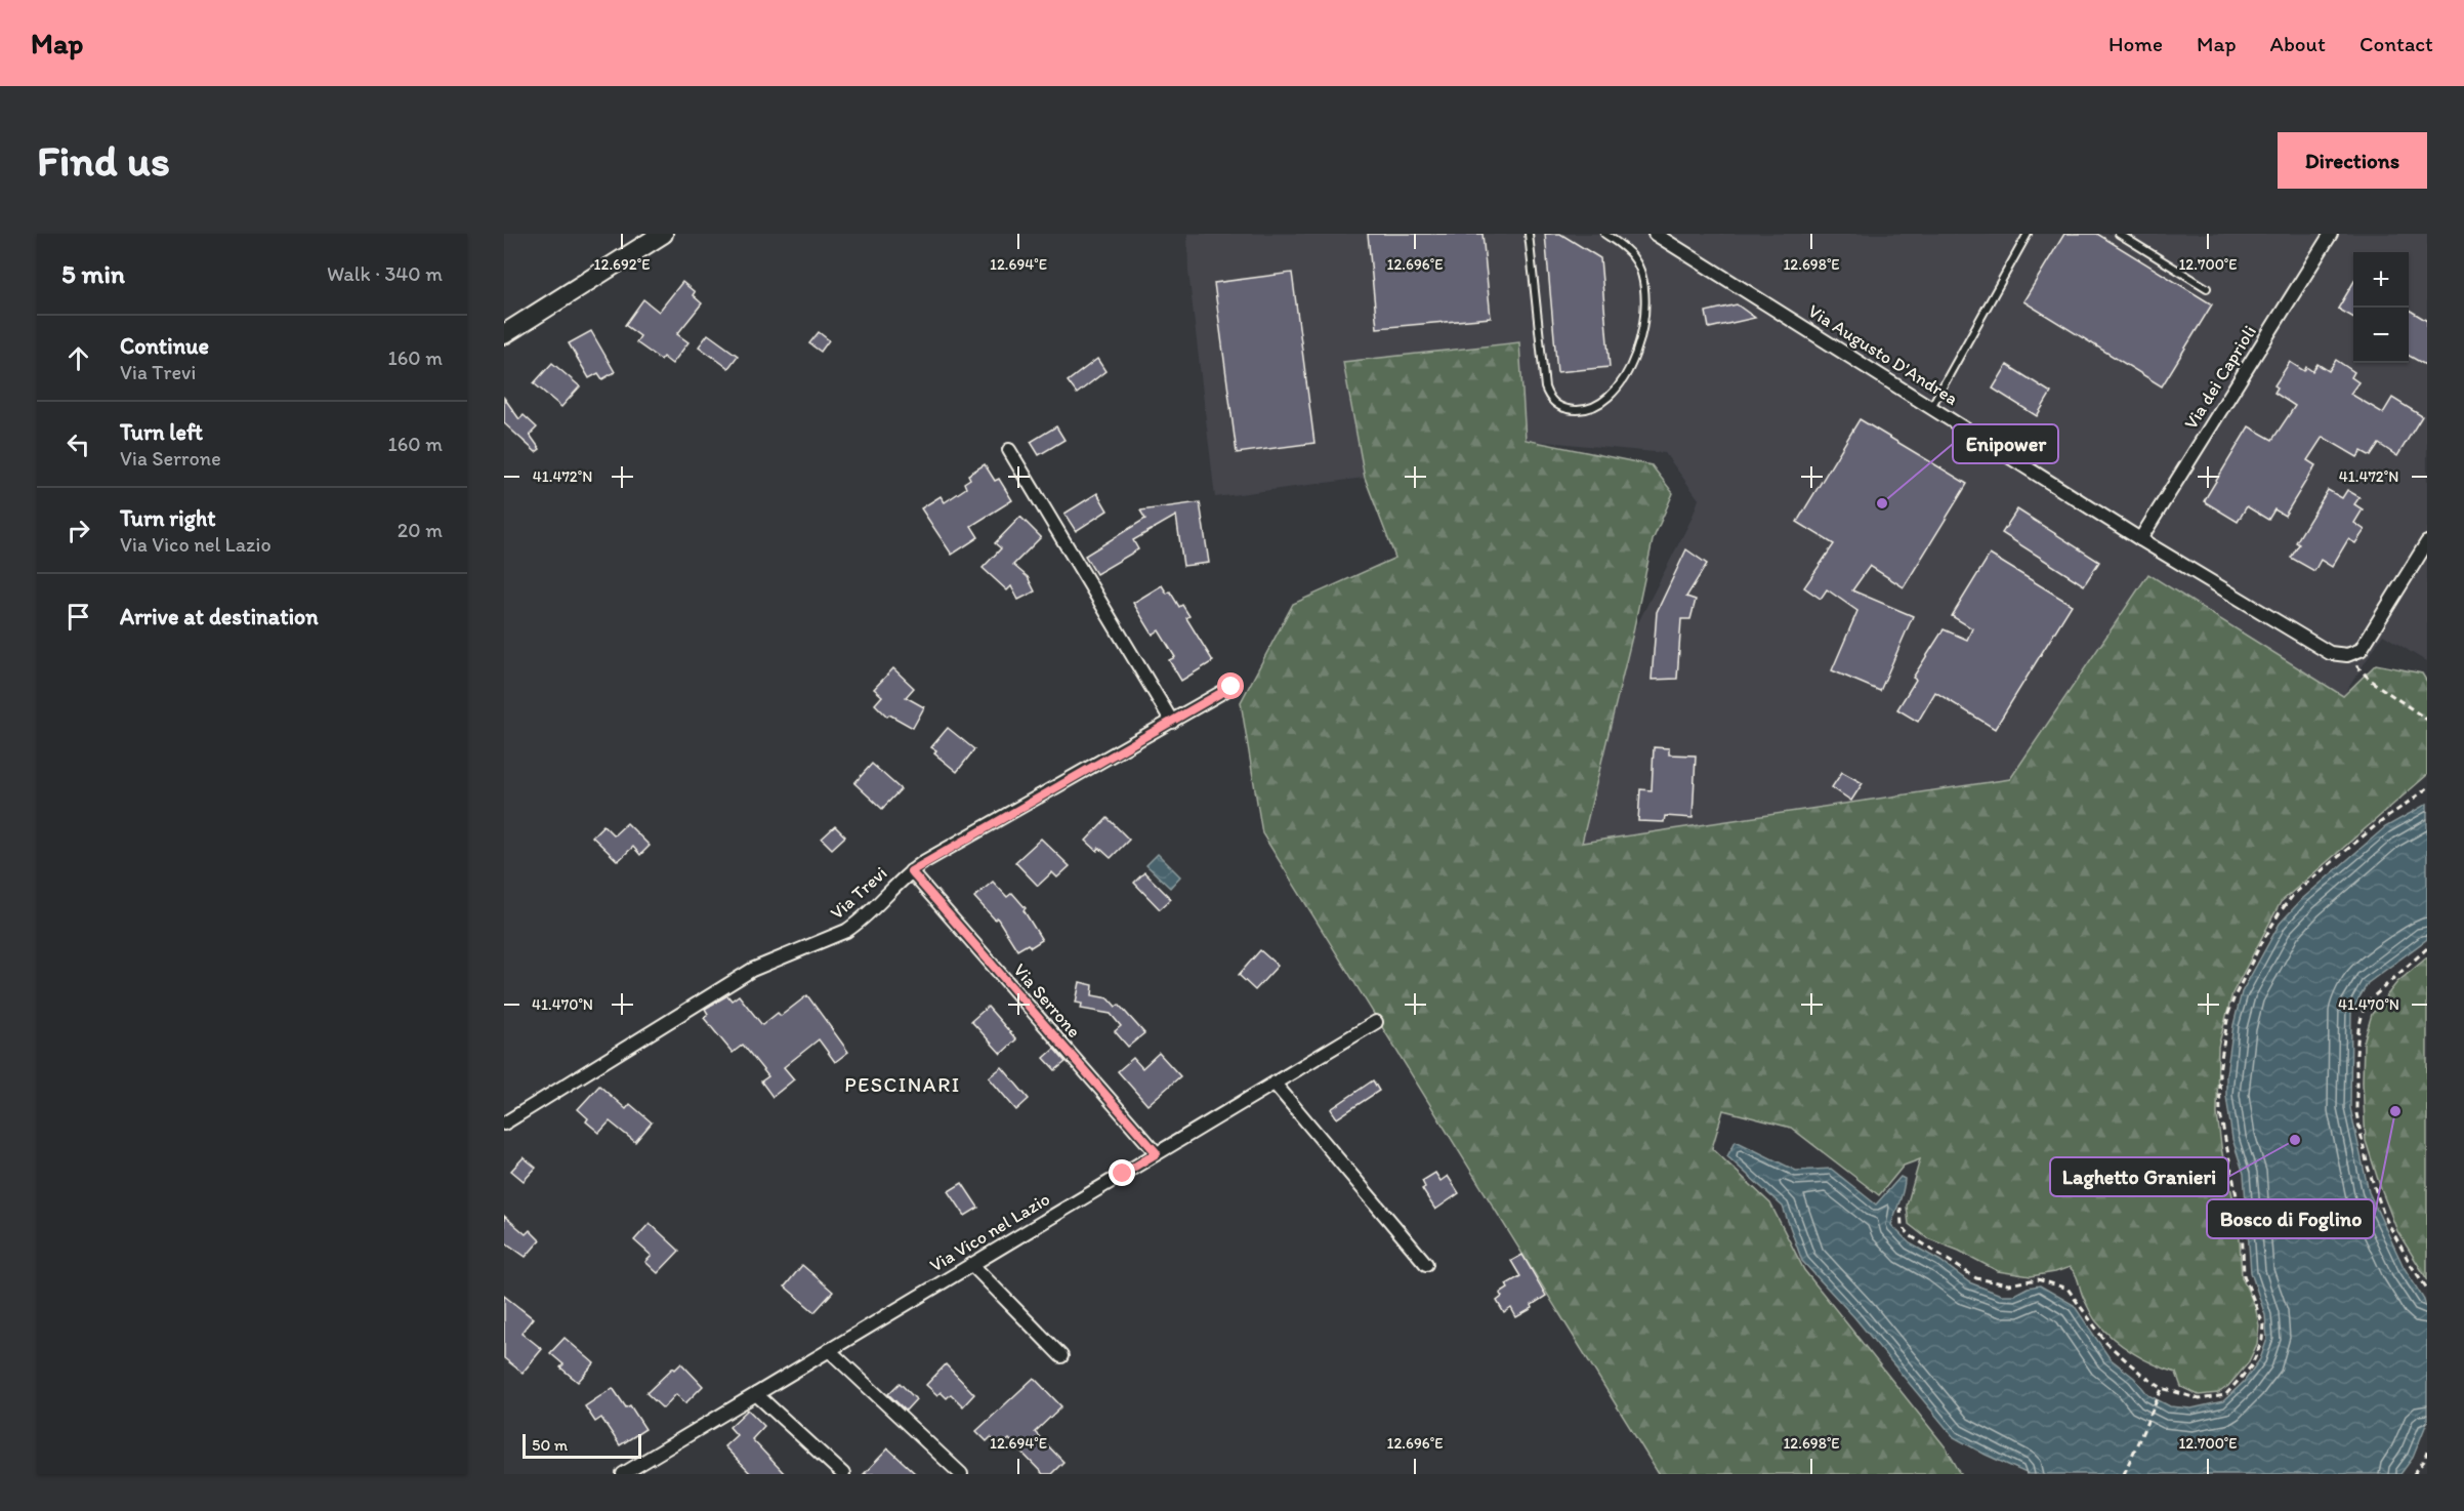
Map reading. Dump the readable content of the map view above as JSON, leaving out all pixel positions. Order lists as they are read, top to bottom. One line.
{"streets":{"street":["Via Augusto D'Andrea","Via dei Caprioli","Via Trevi","Via Serrone","Via Vico nel Lazio"]},"crossings":[["Via Augusto D'Andrea","Via dei Caprioli"],["Via Trevi","Via Serrone"],["Via Serrone","Via Vico nel Lazio"]],"districts":["PESCINARI"],"places":["Enipower","Bosco di Foglino","Laghetto Granieri"],"scale_bar":"50 m","page":{"header":"Map","nav":["Home","Map","About","Contact"],"buttons":"Directions","title":"Find us","heading":["5 min","Walk · 340 m"],"map_buttons":["+","−"],"list":[["Continue","Via Trevi","160 m"],["Turn left","Via Serrone","160 m"],["Turn right","Via Vico nel Lazio","20 m"],"Arrive at destination"],"scale":"50 m"},"coordinates":["12.692°E","12.694°E","12.696°E","12.698°E","12.700°E","41.472°N","41.470°N"]}
